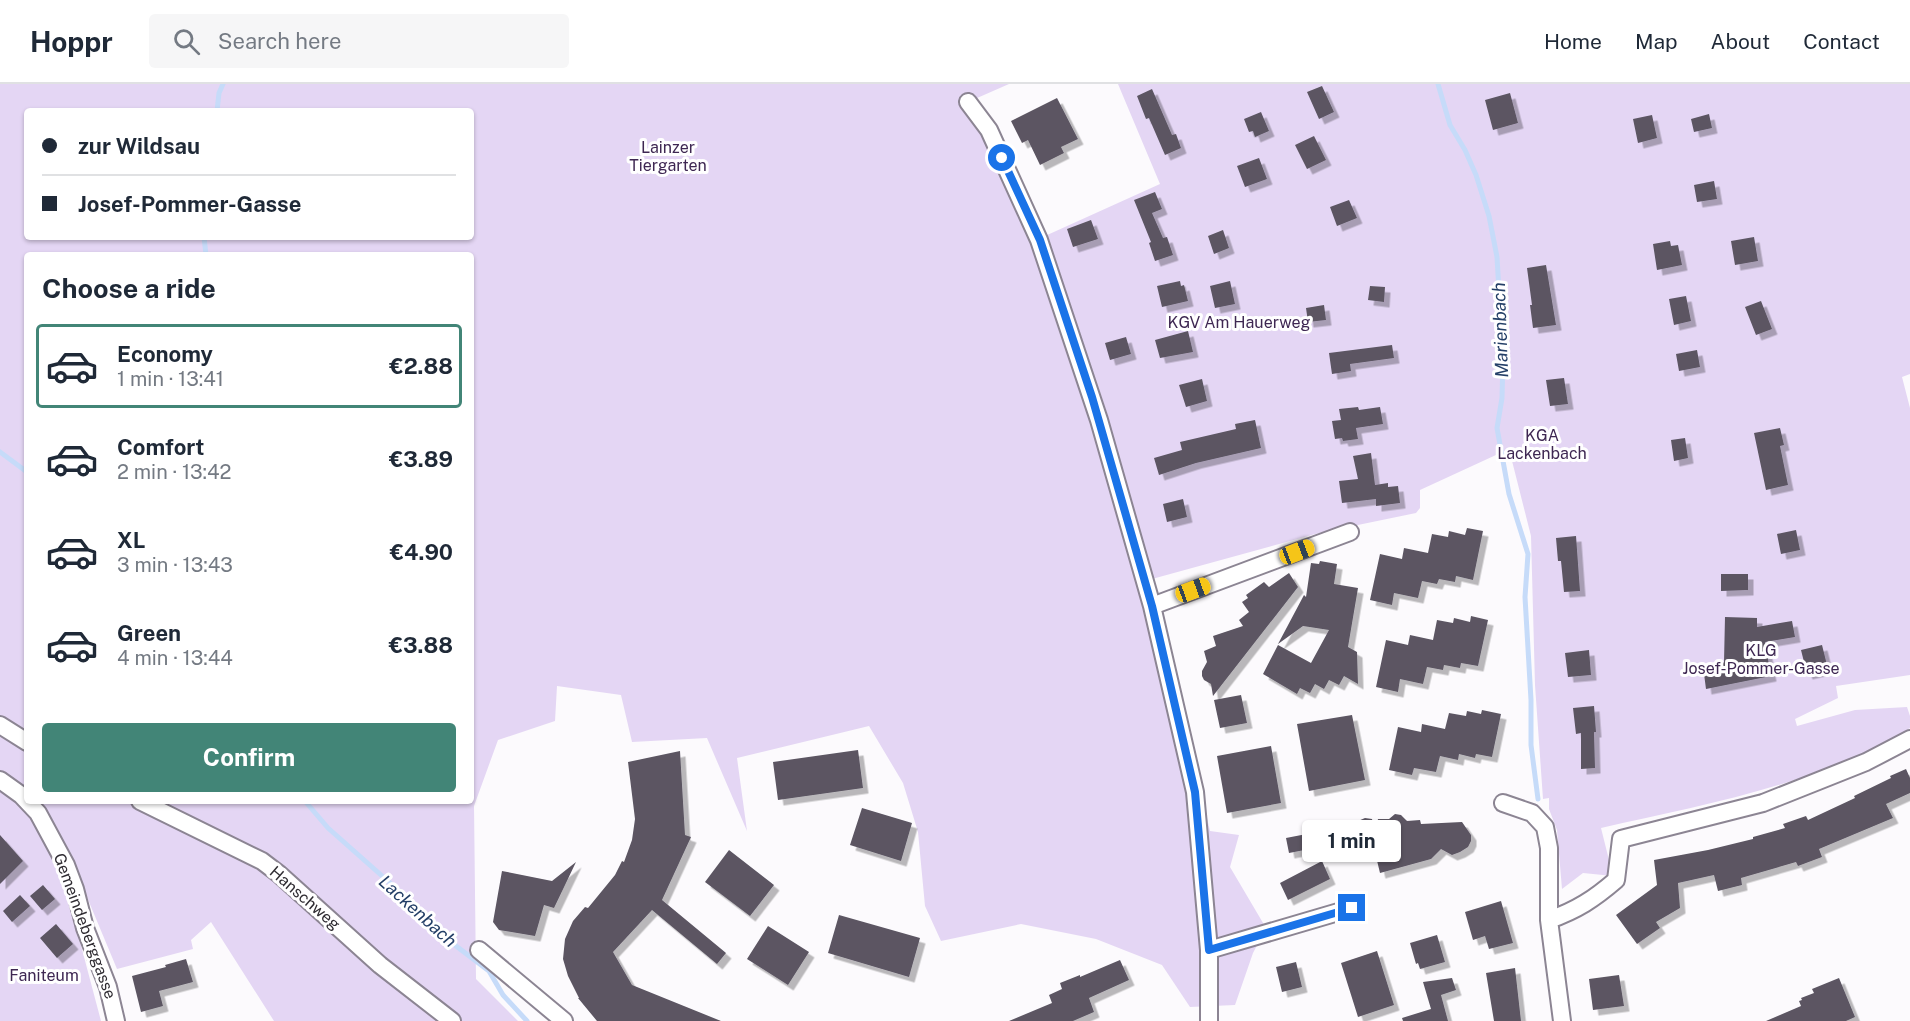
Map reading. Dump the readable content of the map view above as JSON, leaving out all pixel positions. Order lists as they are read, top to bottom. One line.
{"streets":{"street":["Hanschweg","Gemeindeberggasse"]},"water":["Marienbach","Lackenbach"],"parks":["Lainzer Tiergarten","KGV Am Hauerweg","KGA Lackenbach","KLG Josef-Pommer-Gasse","Faniteum"],"page":{"header":"Hoppr","search":"Search here","nav":["Home","Map","About","Contact"],"banner":["zur Wildsau","Josef-Pommer-Gasse"],"heading":"Choose a ride","list":[{"name":"Economy","note":"1 min · 13:41","value":"€2.88"},{"name":"Comfort","note":"2 min · 13:42","value":"€3.89"},{"name":"XL","note":"3 min · 13:43","value":"€4.90"},{"name":"Green","note":"4 min · 13:44","value":"€3.88"}],"buttons":"Confirm","bubble":"1 min"}}
